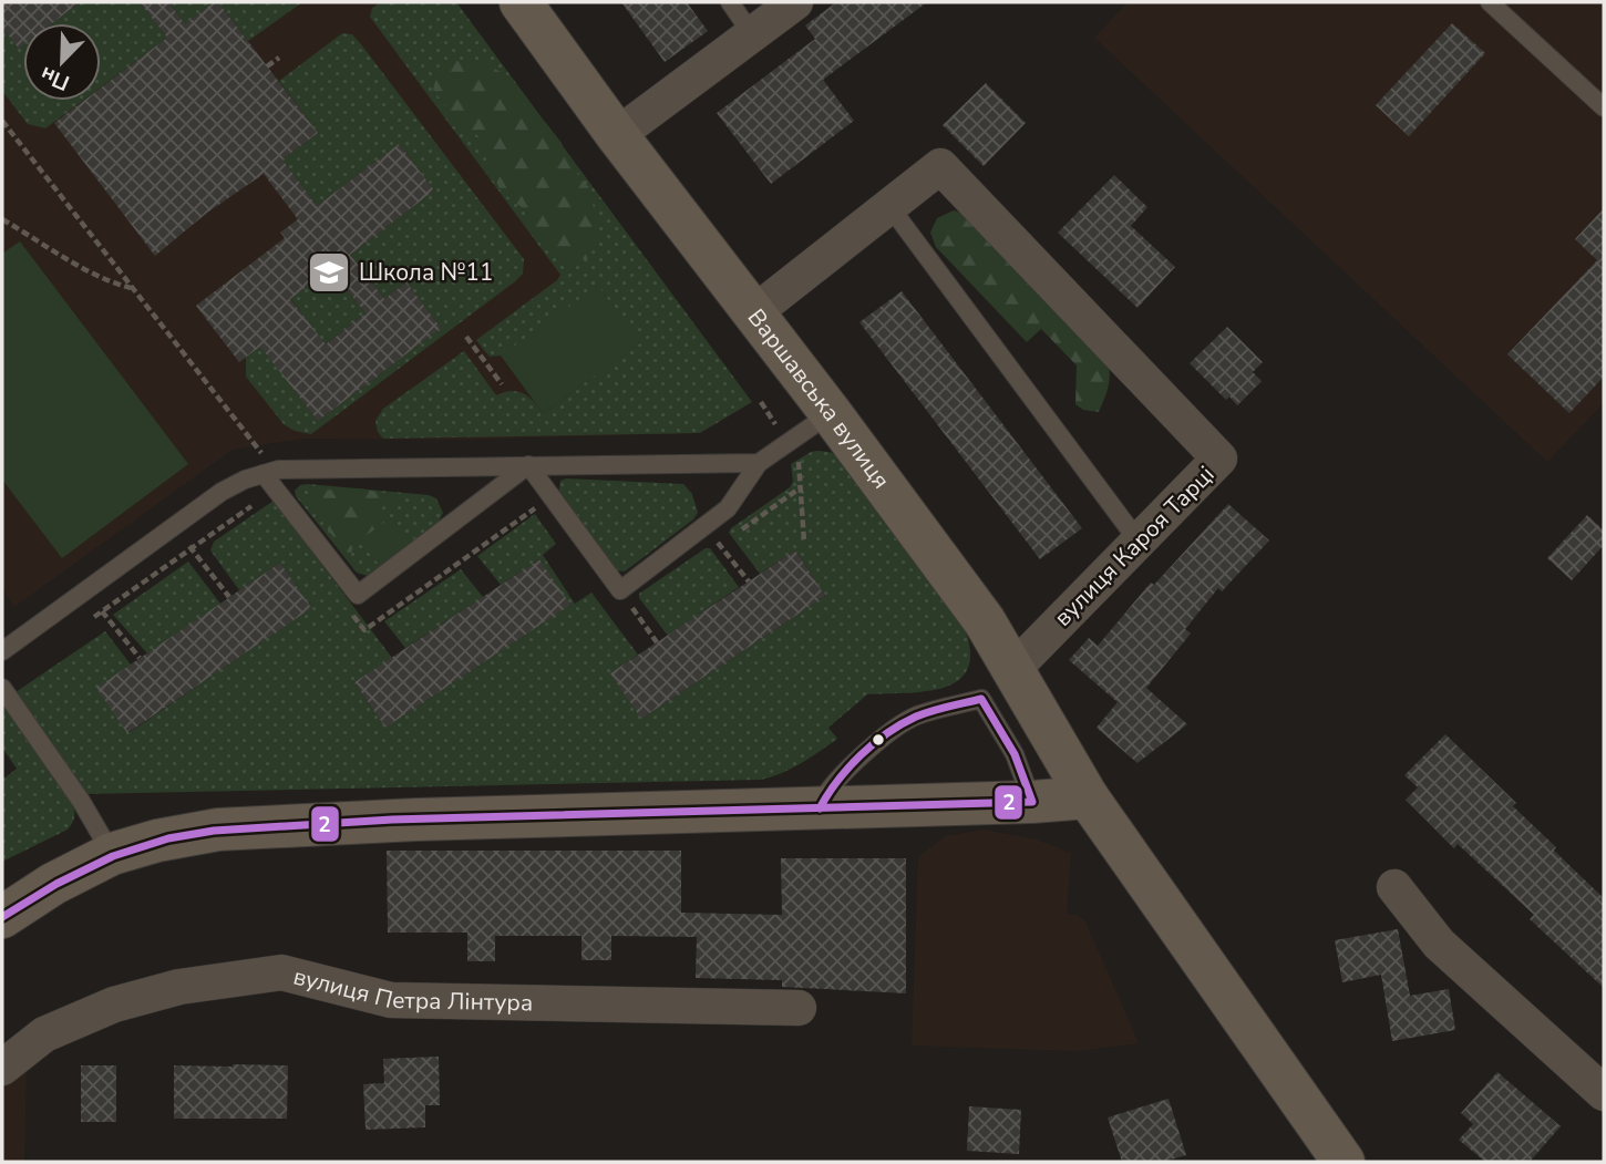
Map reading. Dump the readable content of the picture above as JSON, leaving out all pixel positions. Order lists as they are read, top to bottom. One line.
{"streets":{"street":["Варшавська вулиця","вулиця Кароя Тарці","вулиця Петра Лінтура"]},"crossings":[["Варшавська вулиця","вулиця Кароя Тарці"]],"places":{"school or university":["Школа №11"]},"lines":["transit line 2"],"north":"bottom left"}
